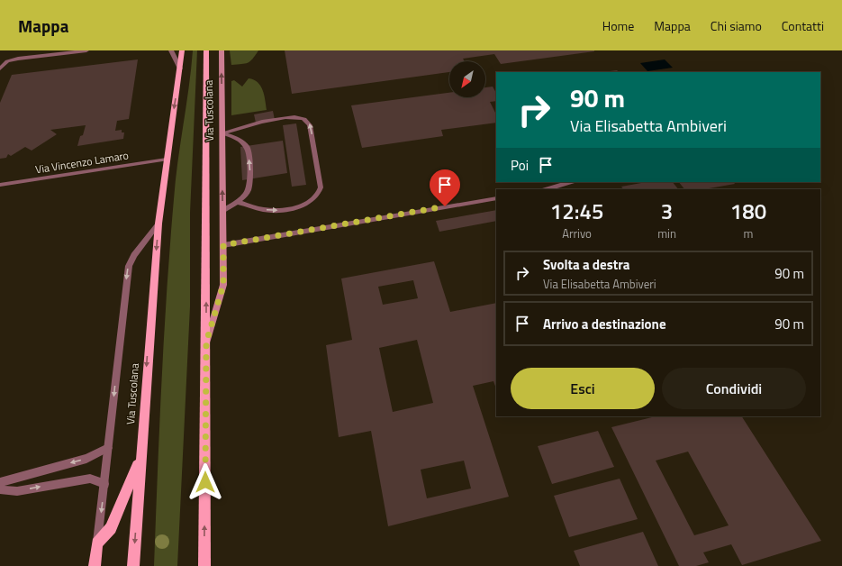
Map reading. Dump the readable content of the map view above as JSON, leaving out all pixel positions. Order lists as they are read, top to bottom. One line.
{"streets":{"main road":["Via Tuscolana"],"street":["Via Vincenzo Lamaro"]},"crossings":[["Via Tuscolana","Via Vincenzo Lamaro"]],"north":"bottom left","page":{"header":"Mappa","nav":["Home","Mappa","Chi siamo","Contatti"],"turn":["90 m","Via Elisabetta Ambiveri"],"then":"Poi","eta":["12:45","Arrivo","3","min","180","m"],"list":[{"name":"Svolta a destra","note":"Via Elisabetta Ambiveri","value":"90 m"},{"name":"Arrivo a destinazione","value":"90 m"}],"buttons":["Esci","Condividi"]}}
